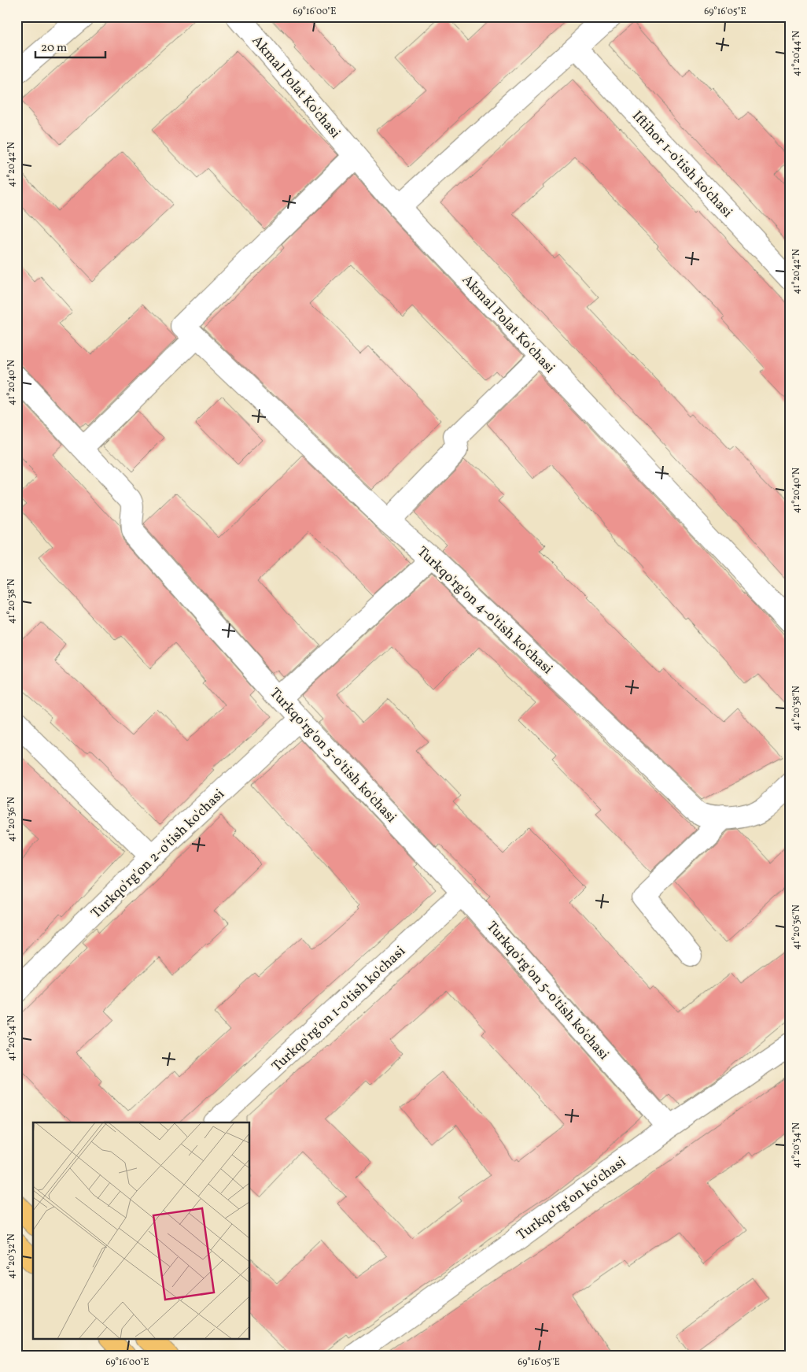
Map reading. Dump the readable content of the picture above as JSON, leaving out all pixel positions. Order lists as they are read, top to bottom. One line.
{"streets":{"street":["Akmal Polat Ko'chasi","Iftihor 1-o'tish ko'chasi","Turkqo'rg'on 4-o'tish ko'chasi","Turkqo'rg'on 5-o'tish ko'chasi","Turkqo'rg'on 2-o'tish ko'chasi","Turkqo'rg'on 1-o'tish ko'chasi","Turkqoʻrgʻon koʻchasi"]},"crossings":[["Turkqo'rg'on 5-o'tish ko'chasi","Turkqo'rg'on 2-o'tish ko'chasi"],["Turkqo'rg'on 5-o'tish ko'chasi","Turkqo'rg'on 1-o'tish ko'chasi"],["Turkqo'rg'on 5-o'tish ko'chasi","Turkqoʻrgʻon koʻchasi"]],"scale_bar":"20 m","coordinates":["69°16'00\"E","69°16'05\"E","41°20'44\"N","41°20'42\"N","41°20'40\"N","41°20'38\"N","41°20'36\"N","41°20'34\"N","41°20'32\"N"]}
